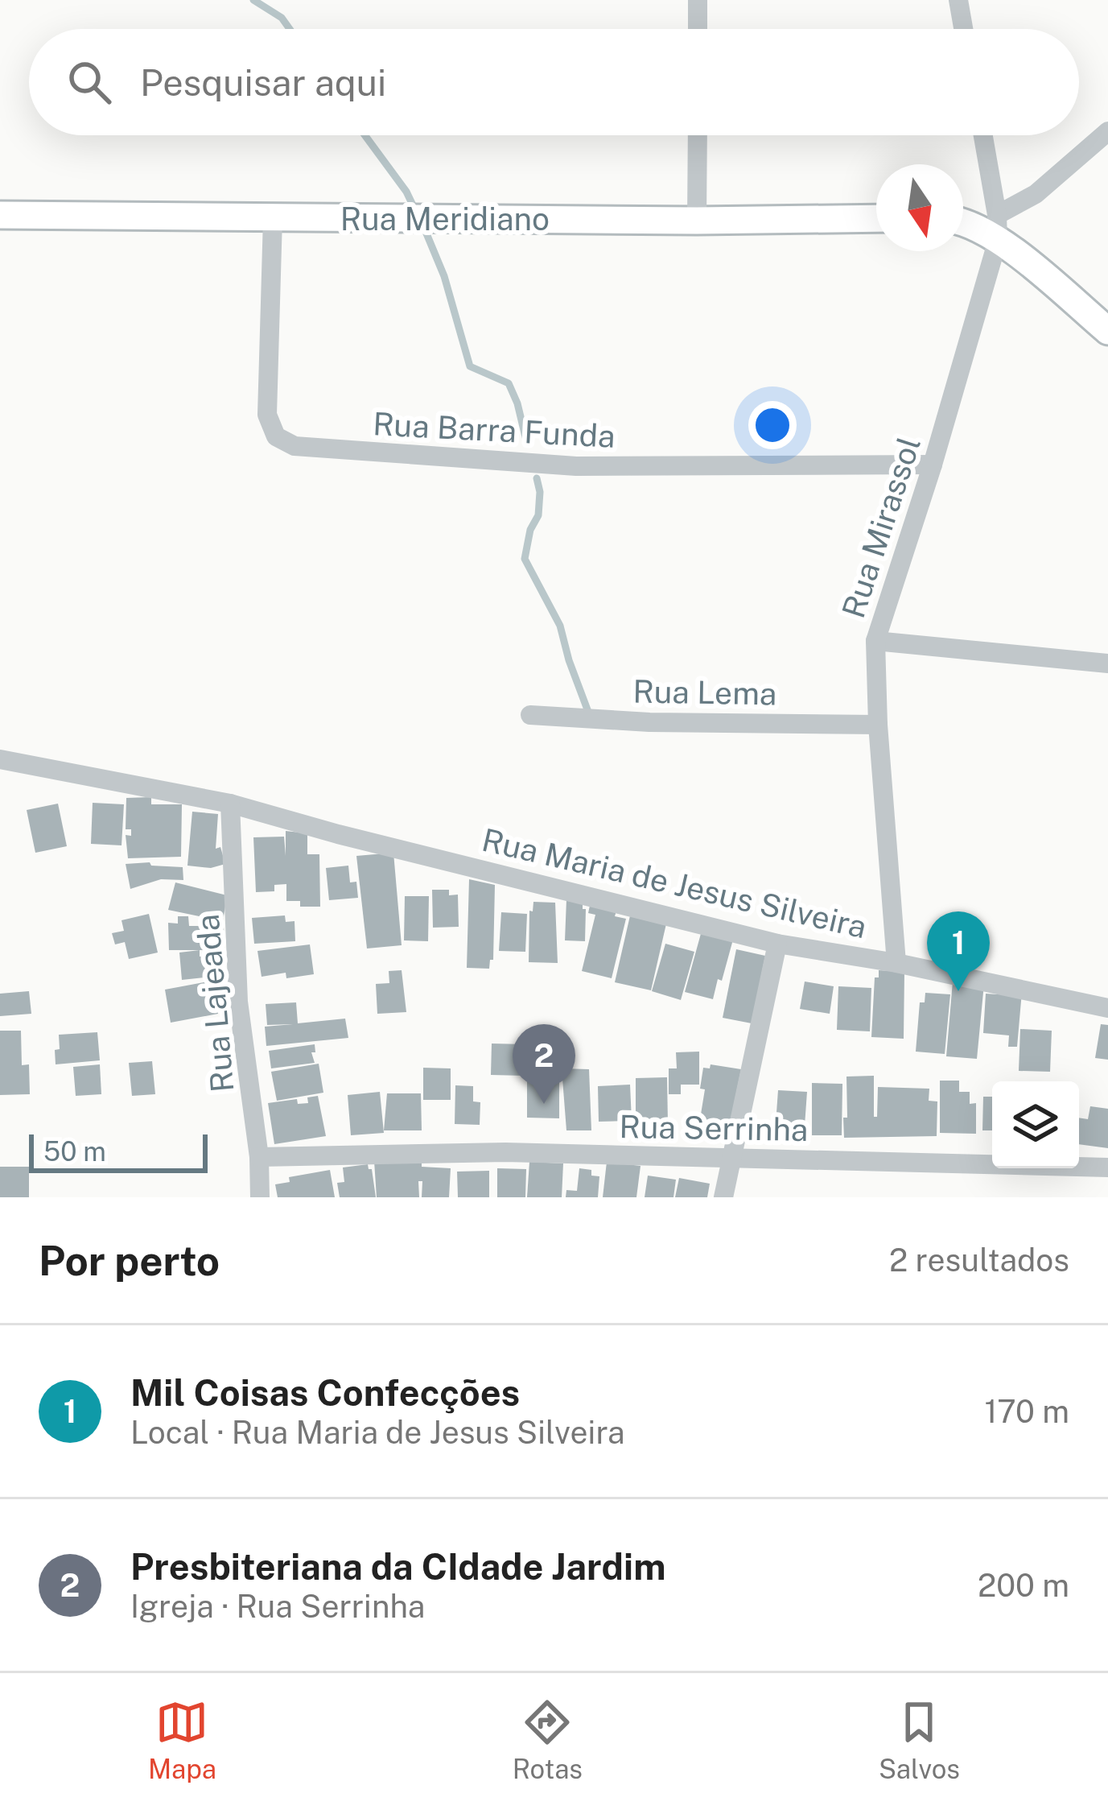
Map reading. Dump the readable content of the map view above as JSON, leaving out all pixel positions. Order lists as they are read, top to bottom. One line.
{"streets":{"street":["Rua Meridiano","Rua Barra Funda","Rua Mirassol","Rua Lema","Rua Maria de Jesus Silveira","Rua Lajeada","Rua Serrinha"]},"crossings":[["Rua Meridiano","Rua Barra Funda"],["Rua Barra Funda","Rua Mirassol"],["Rua Mirassol","Rua Lema"],["Rua Mirassol","Rua Maria de Jesus Silveira"],["Rua Maria de Jesus Silveira","Rua Lajeada"],["Rua Lajeada","Rua Serrinha"]],"scale_bar":"50 m","north":"bottom","page":{"search":"Pesquisar aqui","pins":["1","2"],"scale":"50 m","heading":["Por perto","2 resultados"],"list":[{"mark":"1","name":"Mil Coisas Confecções","note":"Local · Rua Maria de Jesus Silveira","value":"170 m"},{"mark":"2","name":"Presbiteriana da CIdade Jardim","note":"Igreja · Rua Serrinha","value":"200 m"}],"nav":["Mapa","Rotas","Salvos"]}}
